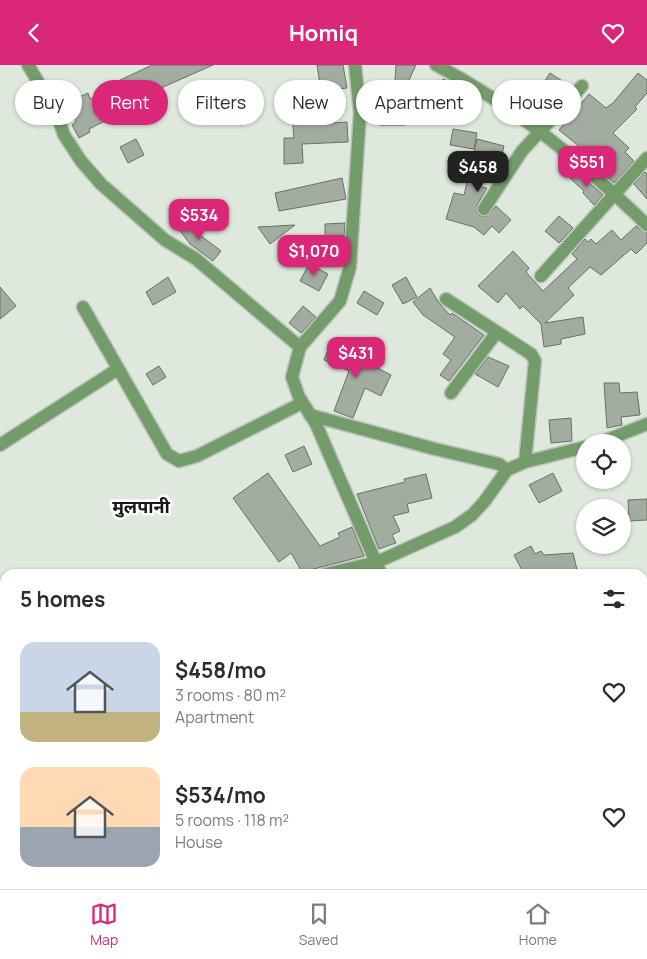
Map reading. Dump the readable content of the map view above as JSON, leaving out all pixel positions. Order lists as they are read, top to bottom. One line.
{"districts":["मुलपानी"],"page":{"header":"Homiq","chip":["Buy","Rent","Filters","New","Apartment","House"],"price":["$551","$458","$534","$1,070","$431"],"heading":"5 homes","list":[{"name":"$458/mo","note":"3 rooms · 80 m² · Apartment"},{"name":"$534/mo","note":"5 rooms · 118 m² · House"}],"tabs":["Map","Saved","Home"]}}
